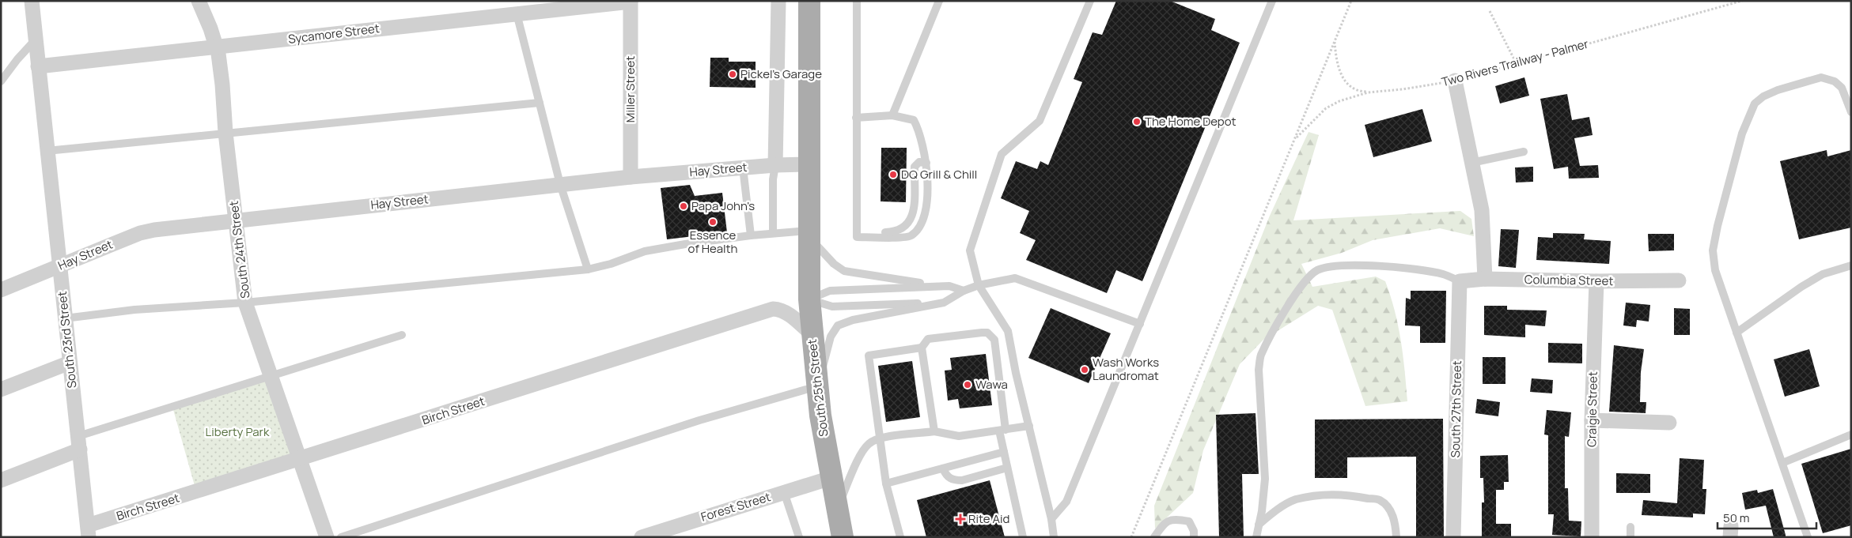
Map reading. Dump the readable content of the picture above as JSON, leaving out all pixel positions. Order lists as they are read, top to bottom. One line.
{"streets":{"main road":["South 25th Street"],"street":["Sycamore Street","Miller Street","Hay Street","South 24th Street","Columbia Street","South 23rd Street","South 27th Street","Craigie Street","Birch Street","Forest Street"],"path":["Two Rivers Trailway - Palmer"]},"crossings":[["Sycamore Street","Miller Street"],["Sycamore Street","South 24th Street"],["Sycamore Street","South 23rd Street"],["Miller Street","Hay Street"],["Hay Street","South 24th Street"],["Hay Street","South 23rd Street"],["Hay Street","South 25th Street"],["South 24th Street","Birch Street"],["Columbia Street","South 27th Street"],["Columbia Street","Craigie Street"],["South 23rd Street","Birch Street"],["South 25th Street","Birch Street"],["South 25th Street","Forest Street"]],"parks":["Liberty Park"],"places":{"other":["Pickel's Garage","The Home Depot","DQ Grill & Chill","Papa John's","Essence of Health","Wash Works Laundromat","Wawa"],"health":["Rite Aid"]},"scale_bar":"50 m"}
